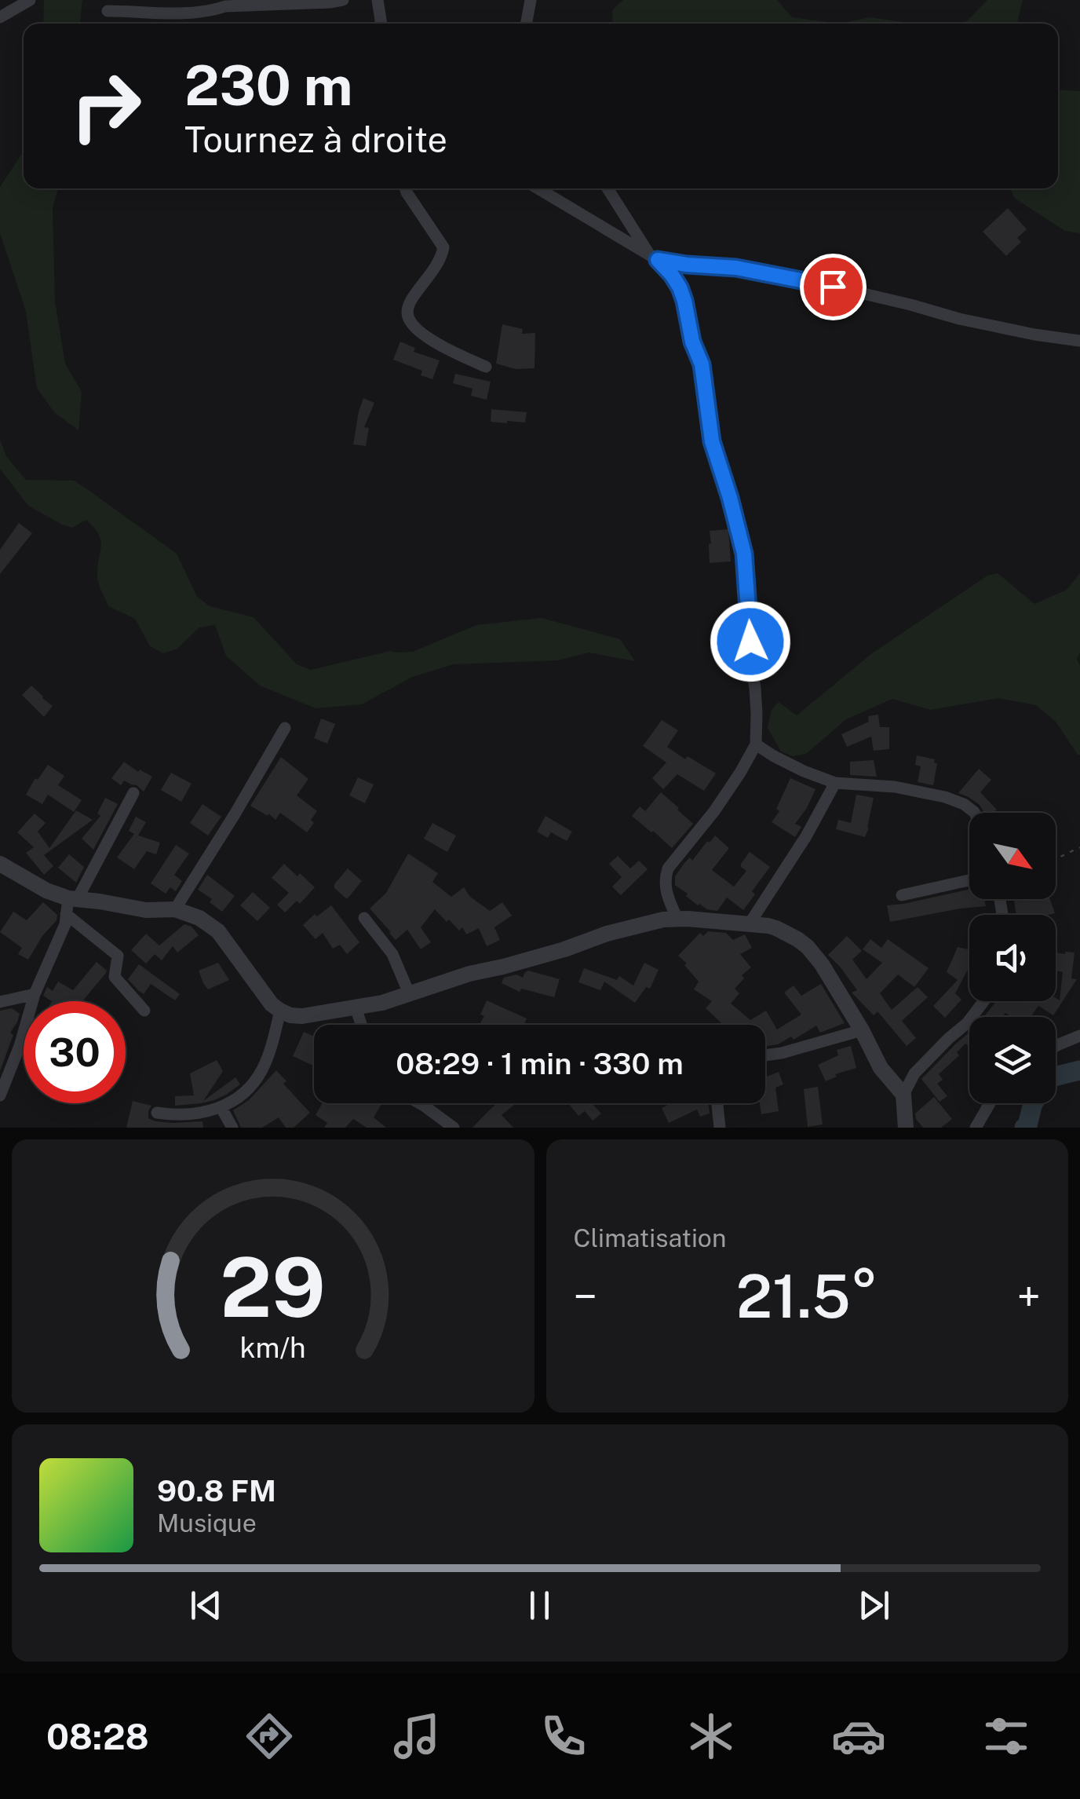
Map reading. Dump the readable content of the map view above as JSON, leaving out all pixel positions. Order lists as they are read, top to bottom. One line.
{"north":"bottom right","page":{"turn":["230 m","Tournez à droite"],"limit":"30","trip":"08:29 · 1 min · 330 m","tile":"Climatisation","heat":["−","21.5°","+"],"song":["90.8 FM","Musique"],"tabs":"08:28","gauge":["29","km/h"]}}
